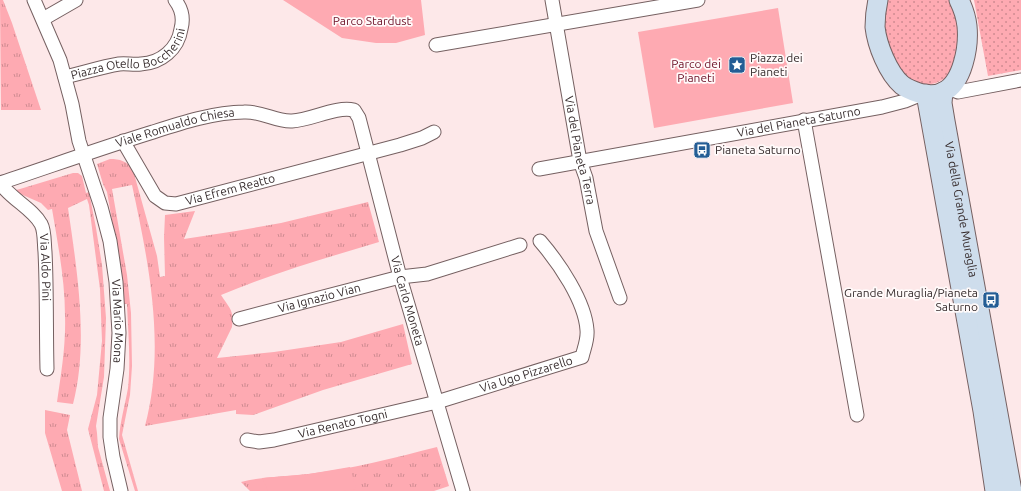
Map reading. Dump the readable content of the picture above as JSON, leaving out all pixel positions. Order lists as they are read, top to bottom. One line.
{"streets":{"street":["Piazza Otello Boccherini","Via del Pianeta Saturno","Viale Romualdo Chiesa","Via del Pianeta Terra","Via Efrem Reatto","Via della Grande Muraglia","Via Aldo Pini","Via Ignazio Vian","Via Carlo Moneta","Via Mario Mona","Via Ugo Pizzarello","Via Renato Togni"]},"crossings":[["Piazza Otello Boccherini","Via Mario Mona"],["Via del Pianeta Saturno","Via del Pianeta Terra"],["Via del Pianeta Saturno","Via della Grande Muraglia"],["Viale Romualdo Chiesa","Via Efrem Reatto"],["Viale Romualdo Chiesa","Via Aldo Pini"],["Viale Romualdo Chiesa","Via Carlo Moneta"],["Viale Romualdo Chiesa","Via Mario Mona"],["Via Efrem Reatto","Via Carlo Moneta"],["Via Ignazio Vian","Via Carlo Moneta"],["Via Carlo Moneta","Via Ugo Pizzarello"],["Via Carlo Moneta","Via Renato Togni"],["Via Ugo Pizzarello","Via Renato Togni"]],"parks":["Parco Stardust","Parco dei Pianeti"],"places":{"place":["Piazza dei Pianeti"],"bus stop":["Pianeta Saturno","Grande Muraglia/Pianeta Saturno"]}}
